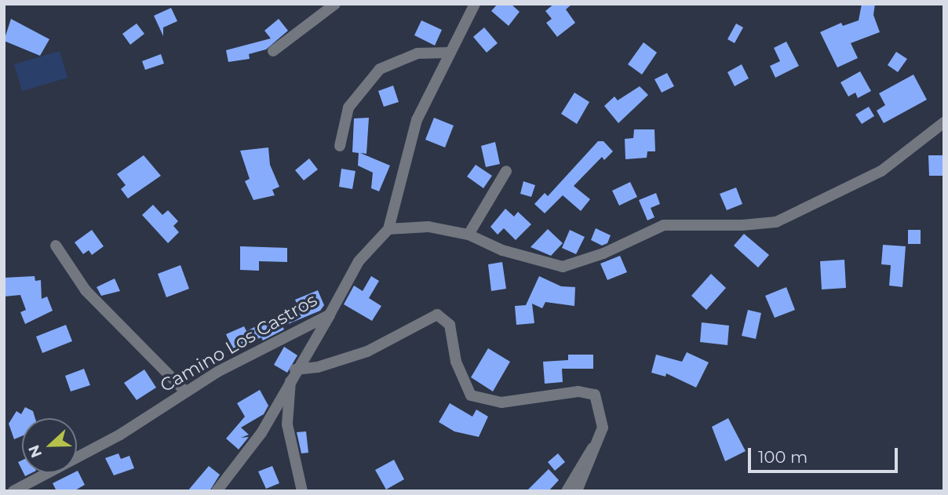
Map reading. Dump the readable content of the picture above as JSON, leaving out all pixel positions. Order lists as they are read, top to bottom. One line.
{"streets":{"street":["Camino Los Castros"]},"scale_bar":"100 m","north":"left"}
